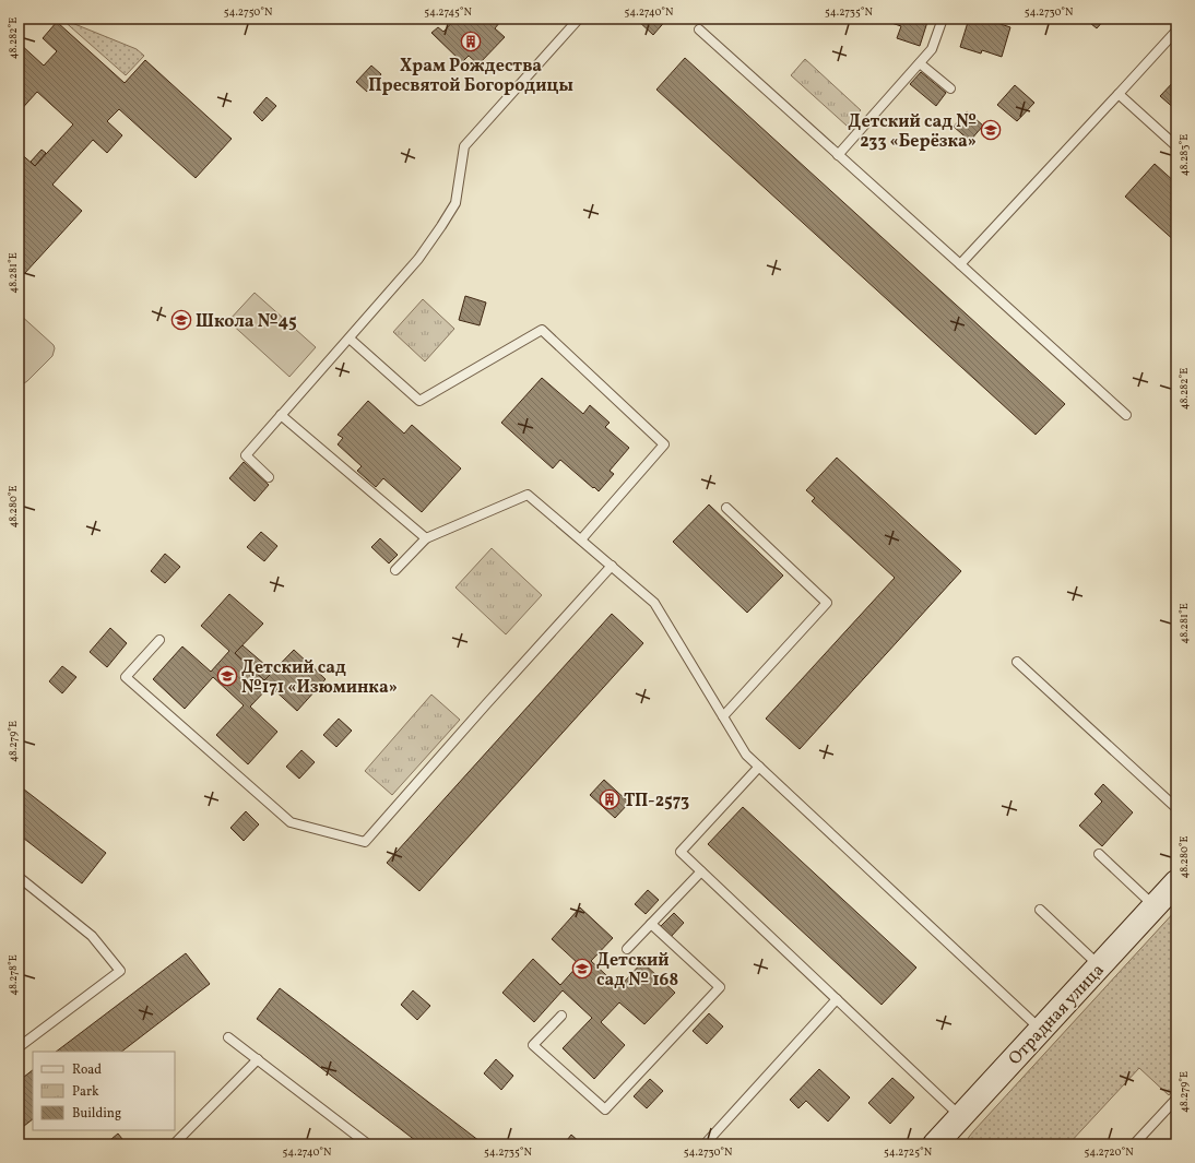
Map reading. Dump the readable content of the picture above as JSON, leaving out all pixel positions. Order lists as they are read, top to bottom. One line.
{"streets":{"street":["Отрадная улица"]},"places":{"building":["Храм Рождества Пресвятой Богородицы","ТП-2573"],"school or university":["Детский сад № 233 «Берёзка»","Школа №45","Детский сад №171 «Изюминка»","Детский сад № 168"]},"legend":["Road","Park","Building"],"coordinates":["54.2750°N","54.2745°N","54.2740°N","54.2735°N","54.2730°N","48.282°E","48.283°E","48.281°E","48.280°E","48.279°E","48.278°E","54.2725°N","54.2720°N"]}
